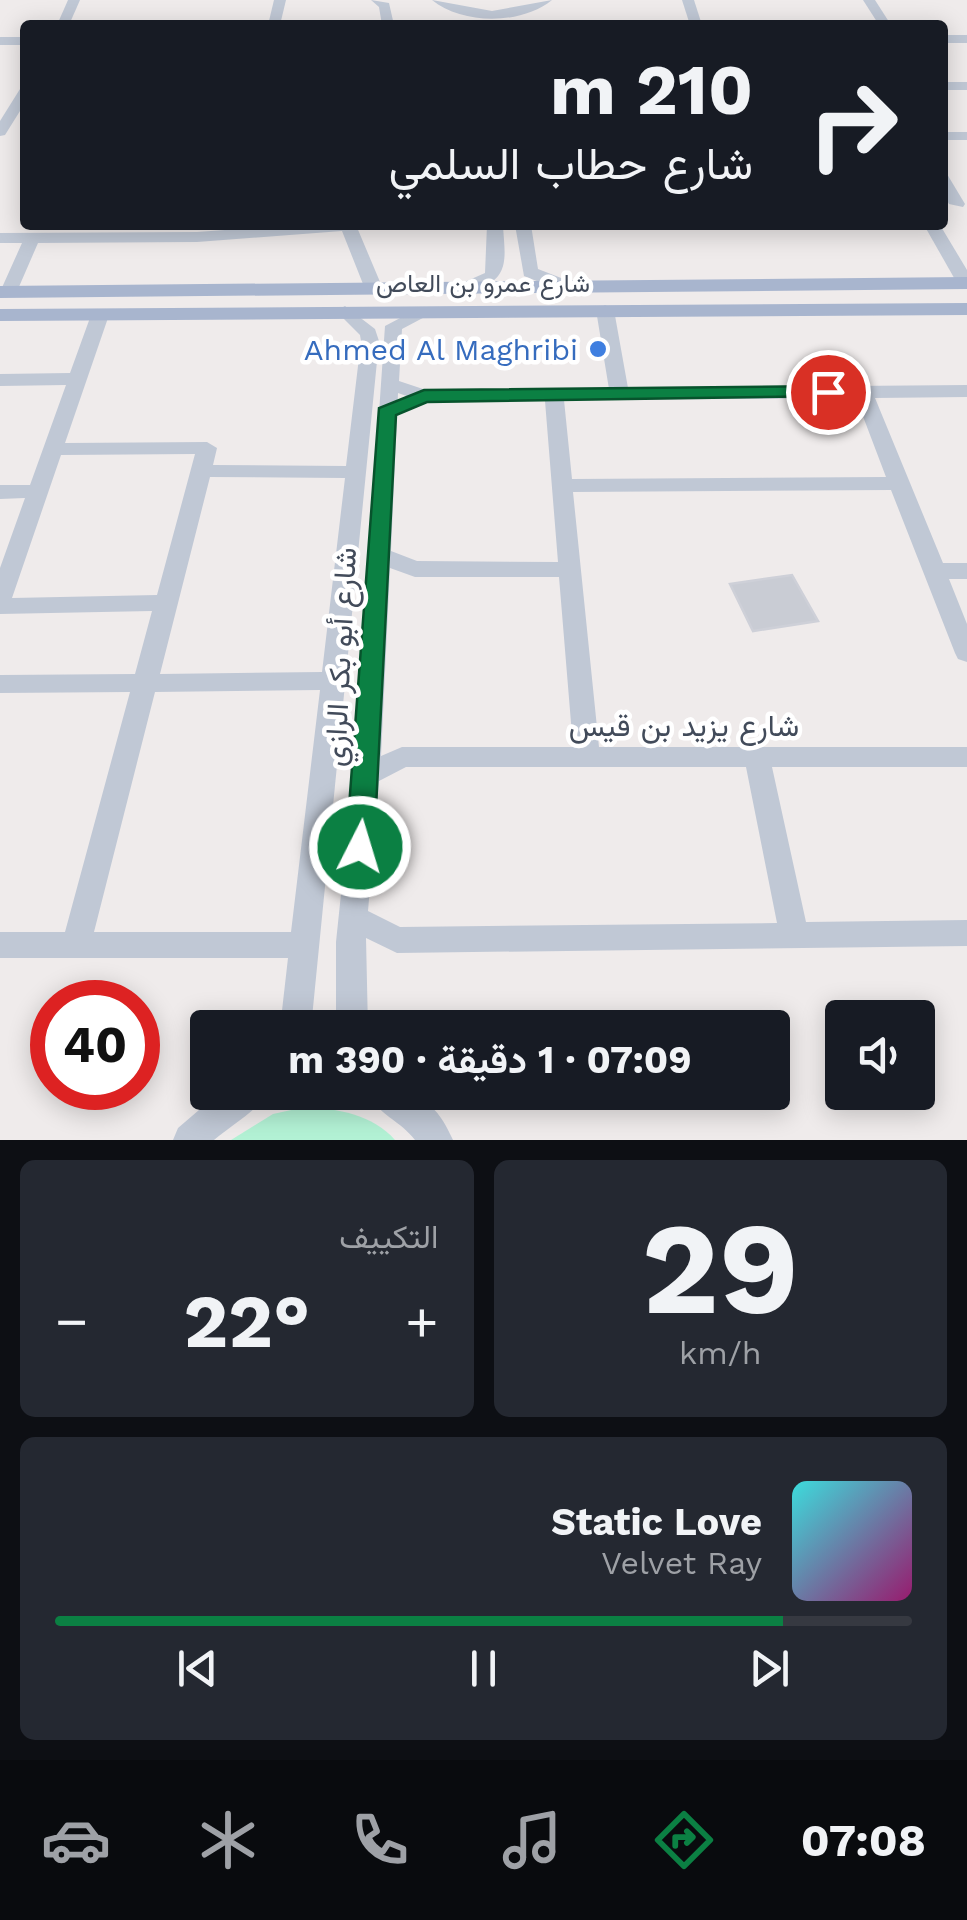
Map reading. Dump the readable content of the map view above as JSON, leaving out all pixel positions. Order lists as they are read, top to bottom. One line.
{"streets":{"main road":["شارع عمرو بن العاص"],"street":["شارع أبو بكر الرازي","شارع يزيد بن قيس"]},"crossings":[["شارع عمرو بن العاص","شارع أبو بكر الرازي"]],"places":["Ahmed Al Maghribi"],"page":{"turn":["210 m","شارع حطاب السلمي"],"limit":"40","trip":"07:09 · 1 دقيقة · 390 m","tile":[["29","km/h"],"التكييف"],"heat":["−","22°","+"],"song":["Static Love","Velvet Ray"],"tabs":"07:08"}}
